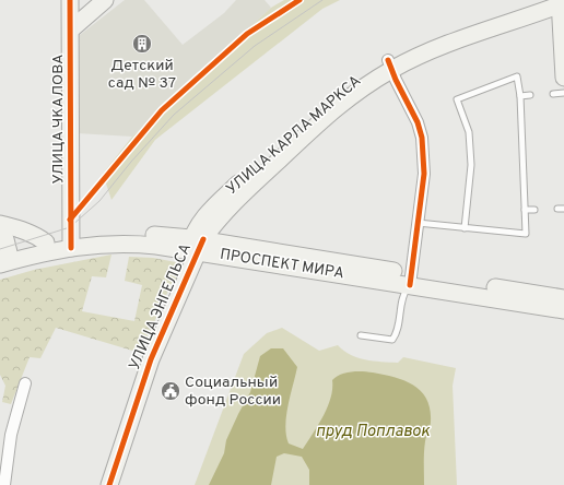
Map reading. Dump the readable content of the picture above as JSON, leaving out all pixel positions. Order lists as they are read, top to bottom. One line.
{"streets":{"main road":["УЛИЦА ЧКАЛОВА","УЛИЦА КАРЛА МАРКСА","ПРОСПЕКТ МИРА","УЛИЦА ЭНГЕЛЬСА"]},"crossings":[["УЛИЦА ЧКАЛОВА","ПРОСПЕКТ МИРА"],["УЛИЦА КАРЛА МАРКСА","ПРОСПЕКТ МИРА"],["УЛИЦА КАРЛА МАРКСА","УЛИЦА ЭНГЕЛЬСА"],["ПРОСПЕКТ МИРА","УЛИЦА ЭНГЕЛЬСА"]],"water":["пруд Поплавок"],"places":{"building":["Детский сад № 37"],"public building":["Социальный фонд России"]}}
